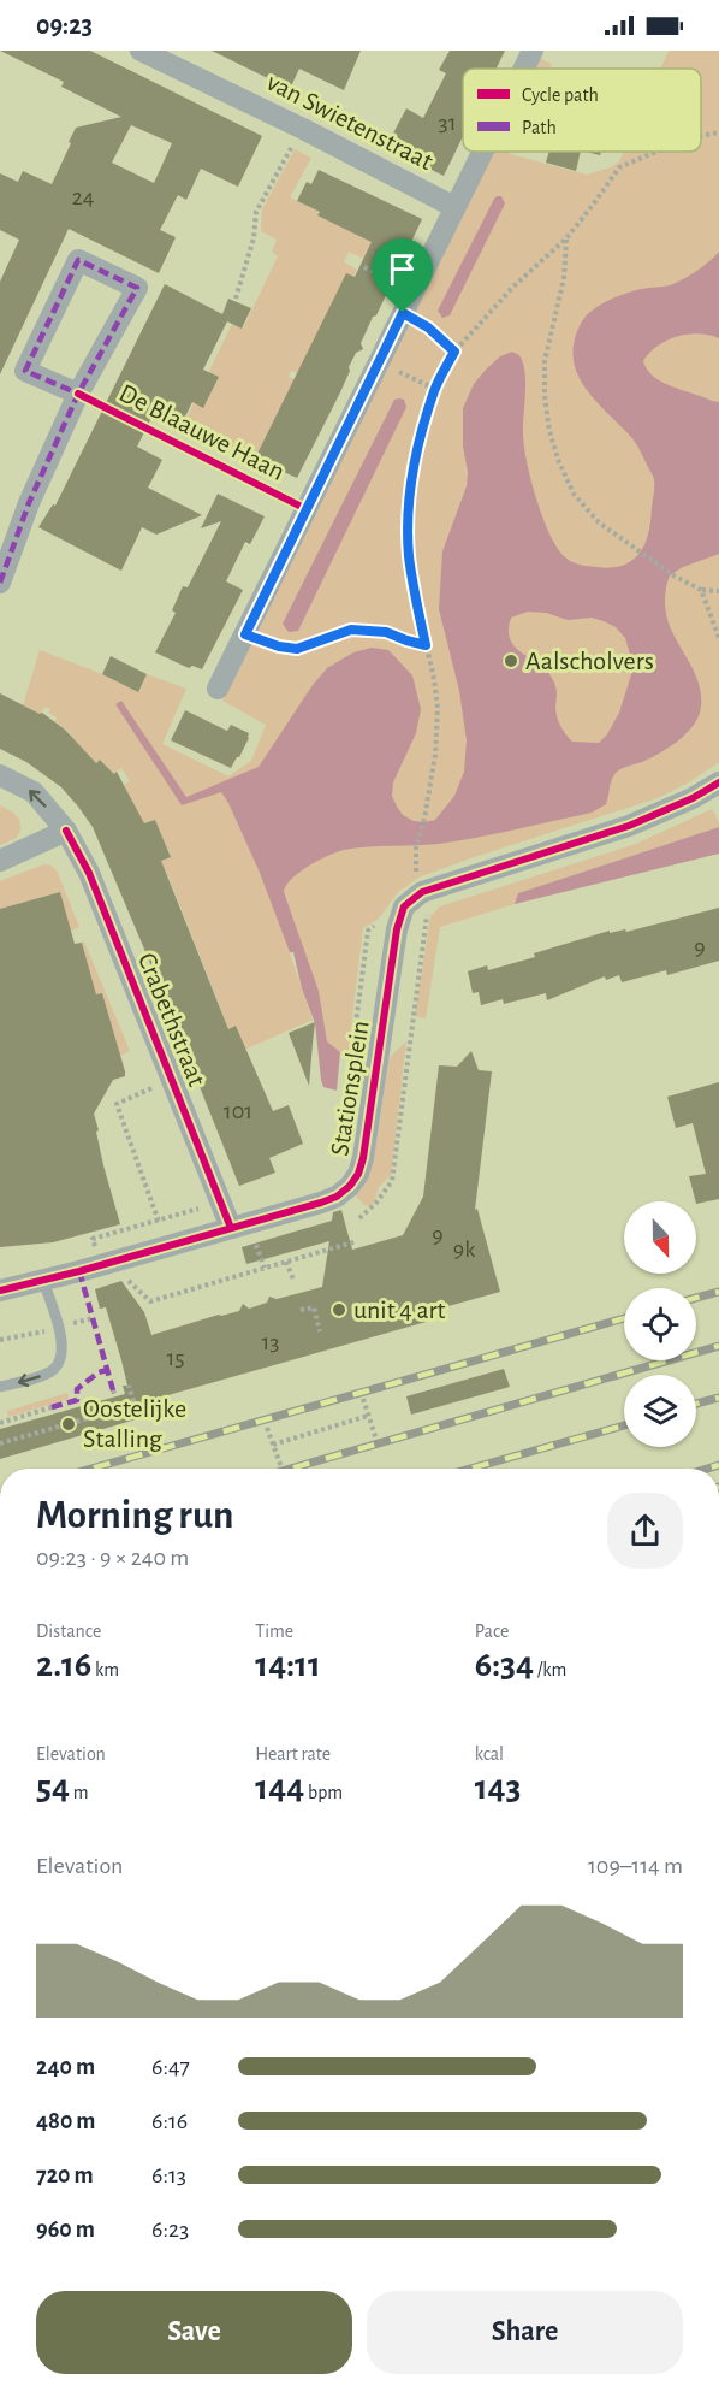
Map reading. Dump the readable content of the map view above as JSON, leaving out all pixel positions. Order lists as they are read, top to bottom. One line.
{"streets":{"street":["van Swietenstraat","De Blaauwe Haan","Crabethstraat","Stationsplein"]},"crossings":[["Crabethstraat","Stationsplein"]],"places":["Aalscholvers","unit 4 art","Oostelijke Stalling"],"house_numbers":["31","24","9","101","9","9k","13","15"],"legend":["Cycle path","Path"],"north":"bottom","page":{"status":"09:23","heading":["Morning run","09:23 · 9 × 240 m"],"stats":[["Distance","2.16 km"],["Time","14:11"],["Pace","6:34 /km"],["Elevation","54 m"],["Heart rate","144 bpm"],["kcal","143"]],"chart":["Elevation","109–114 m"],"list":[{"name":"240 m","note":"6:47"},{"name":"480 m","note":"6:16"},{"name":"720 m","note":"6:13"},{"name":"960 m","note":"6:23"}],"buttons":["Save","Share"]}}
